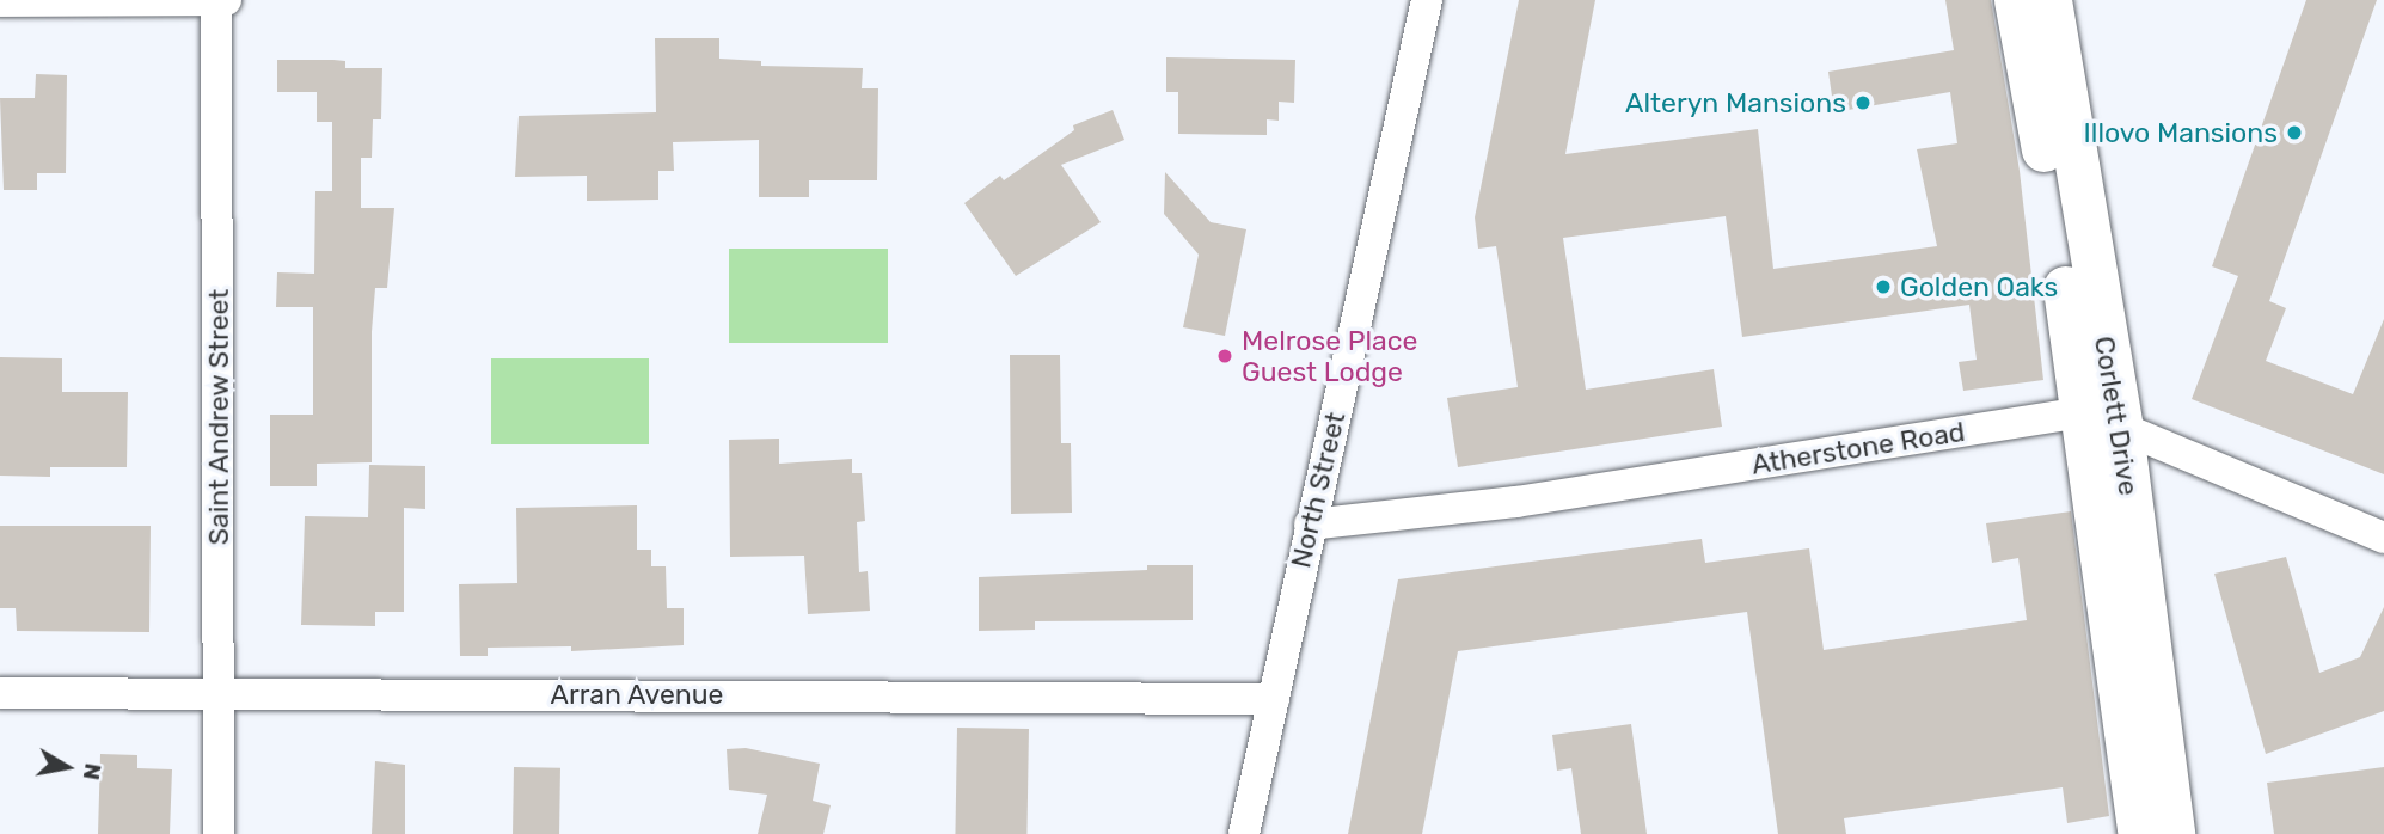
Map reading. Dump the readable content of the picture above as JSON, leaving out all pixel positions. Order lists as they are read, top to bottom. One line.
{"streets":{"main road":["Corlett Drive"],"street":["Saint Andrew Street","Atherstone Road","North Street","Arran Avenue"]},"crossings":[["Corlett Drive","Atherstone Road"],["Saint Andrew Street","Arran Avenue"],["Atherstone Road","North Street"],["North Street","Arran Avenue"]],"places":["Alteryn Mansions","Illovo Mansions","Golden Oaks","Melrose Place Guest Lodge"],"north":"right"}
